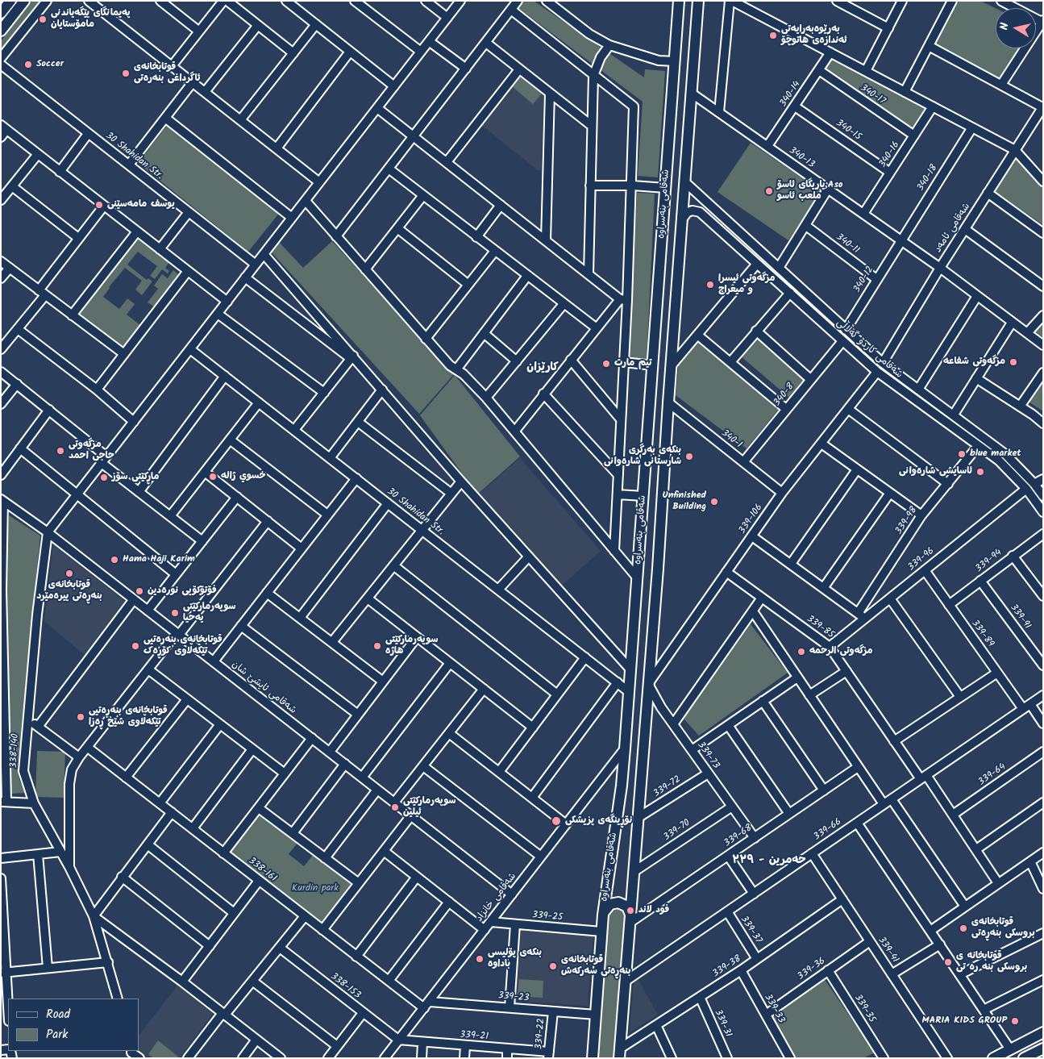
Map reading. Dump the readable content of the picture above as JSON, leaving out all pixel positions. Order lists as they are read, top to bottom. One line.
{"streets":{"main road":["شەقامی بنەسراوە"],"street":["340-14","340-17","340-15","340-16","30 Shahidan Str.","340-13","340-18","شەقامی ئامەد","340-11","340-12","شەقامی کاردۆ گەڵاڵی","340-8","340-1","339-106","339-98","339-96","339-94","339-91","339-85","339-89","شەقامی ئایشێ شان","338-140","339-73","339-64","339-72","339-66","339-70","339-68","338-161","شەقامی خانزاد","339-25","339-37","339-41","339-38","339-36","338-153","339-23","339-33","339-35","339-31","339-22","339-21"]},"crossings":[["340-14","340-17"],["340-14","340-15"],["340-14","340-13"],["340-17","340-16"],["340-15","340-16"],["340-16","340-13"],["30 Shahidan Str.","شەقامی بنەسراوە"],["340-13","340-18"],["340-13","شەقامی بنەسراوە"],["340-13","شەقامی ئامەد"],["340-13","340-12"],["340-18","340-12"],["شەقامی بنەسراوە","شەقامی کاردۆ گەڵاڵی"],["شەقامی بنەسراوە","340-1"],["شەقامی بنەسراوە","339-106"],["شەقامی بنەسراوە","339-73"],["شەقامی بنەسراوە","339-72"],["شەقامی بنەسراوە","339-66"],["شەقامی بنەسراوە","339-70"],["شەقامی بنەسراوە","339-68"],["شەقامی بنەسراوە","شەقامی خانزاد"],["شەقامی بنەسراوە","339-25"],["شەقامی بنەسراوە","339-38"],["شەقامی بنەسراوە","339-23"],["شەقامی ئامەد","شەقامی کاردۆ گەڵاڵی"],["340-11","340-12"],["340-12","شەقامی کاردۆ گەڵاڵی"],["شەقامی کاردۆ گەڵاڵی","340-8"],["شەقامی کاردۆ گەڵاڵی","339-106"],["شەقامی کاردۆ گەڵاڵی","339-98"],["شەقامی کاردۆ گەڵاڵی","339-96"],["340-8","340-1"],["340-1","339-106"],["339-106","339-85"],["339-106","339-73"],["339-98","339-96"],["339-96","339-85"],["339-96","339-89"],["339-94","339-91"],["339-94","339-89"],["339-85","339-64"],["339-85","339-66"],["339-89","339-66"],["شەقامی ئایشێ شان","338-140"],["شەقامی ئایشێ شان","شەقامی خانزاد"],["339-73","339-72"],["339-73","339-70"],["339-73","339-68"],["339-66","339-37"],["339-66","339-41"],["338-161","شەقامی خانزاد"],["شەقامی خانزاد","339-25"],["شەقامی خانزاد","338-153"],["شەقامی خانزاد","339-23"],["شەقامی خانزاد","339-21"],["339-37","339-38"],["339-41","339-38"],["339-41","339-36"],["339-38","339-33"],["339-38","339-31"],["339-36","339-33"],["339-36","339-35"],["338-153","339-21"],["339-23","339-22"],["339-22","339-21"]],"districts":["کارێزان","حەمرین - ٣٣٩"],"parks":["Kurdin park"],"places":["پەیمانگای پێگەیاندنی مامۆستایان","بەڕێوەبەرایەتی ئەندازەی هاتوچۆ","Soccer","قوتابخانەی ئاگرداغی بنەرەتی","یاریگای ئاسۆ;Aso ملعب ئاسو","یوسف مامەسێنی","مزگەوتی ئیسرا و میعراج","مزگەوتی شفاعە","تيم مارت","مزگەوتی حاجی احمد","blue market","بنكەی بەرگری شارستانی شارەوانی","ئاسایشی شارەوانی","خسوي ژاله","ماڕکێتی سۆز","Unfinished Building","Hama Haji Karim","قوتابخانەی بنەڕەتی پیرەمێرد","فۆتۆکۆپی نورەدین","سوپەرمارکێتی یەحیا","قوتابخانەی بنەڕەتیی تێکەڵاوی کۆڕەک","سوپەرمارکێتی هاژە","مزگەوتی الرحمە","قوتابخانەی بنەڕەتیی تێکەڵاوی شێخ ڕەزا","سوپەرمارکێتی ئیلین","نۆڕینگەی پزیشکی","فود لاند","قوتابخانەی بروسکی بنەڕەتی","بنکەی پۆلیسی باداوە","قوتابخانه ى بروسكى بنه ره تى","قوتابخانەی بنەڕەتی سەرکەش","MARIA KIDS GROUP"],"legend":["Road","Park"],"north":"left"}
